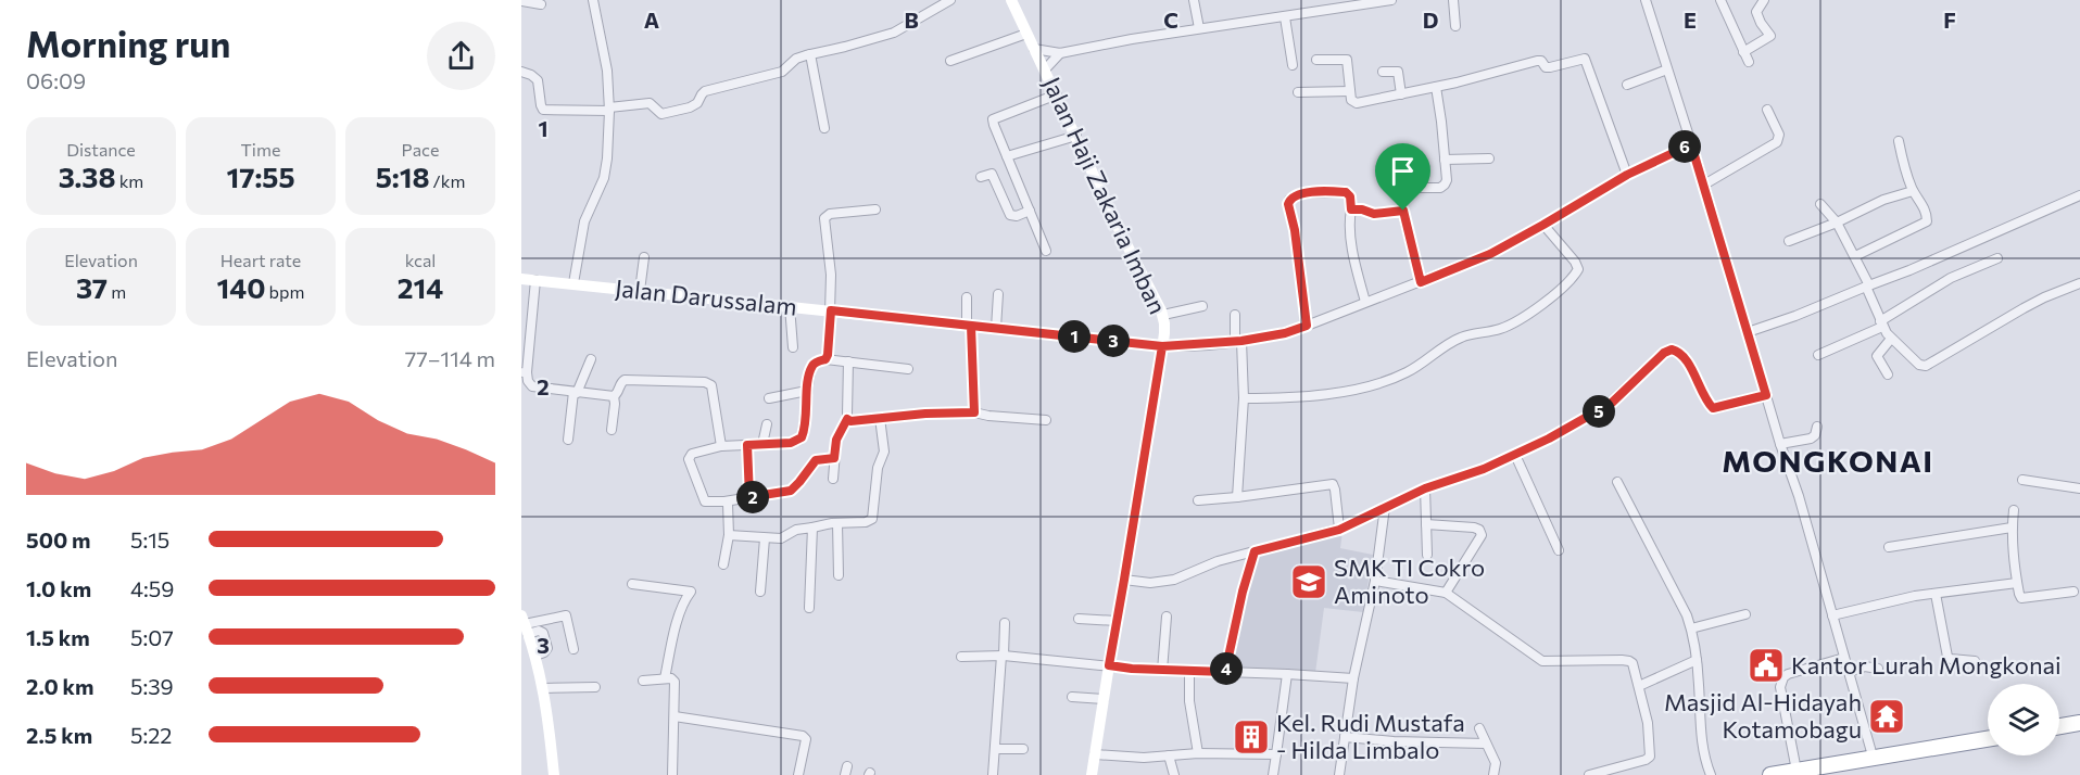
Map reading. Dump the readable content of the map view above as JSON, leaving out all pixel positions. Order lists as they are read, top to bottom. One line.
{"streets":{"main road":["Jalan Haji Zakaria Imban","Jalan Darussalam"]},"crossings":[["Jalan Haji Zakaria Imban","Jalan Darussalam"]],"districts":["MONGKONAI"],"places":{"school or university":["SMK TI Cokro Aminoto"],"public building":["Kantor Lurah Mongkonai"],"temple":["Masjid Al-Hidayah Kotamobagu"],"building":["Kel. Rudi Mustafa - Hilda Limbalo"]},"page":{"heading":["Morning run","06:09"],"stats":[["Distance","3.38 km"],["Time","17:55"],["Pace","5:18 /km"],["Elevation","37 m"],["Heart rate","140 bpm"],["kcal","214"]],"pins":["6","1","3","5","2","4"],"chart":["Elevation","77–114 m"],"list":[{"name":"500 m","note":"5:15"},{"name":"1.0 km","note":"4:59"},{"name":"1.5 km","note":"5:07"},{"name":"2.0 km","note":"5:39"},{"name":"2.5 km","note":"5:22"}]},"grid":{"columns":["A","B","C","D","E","F"],"rows":["1","2","3"]}}
